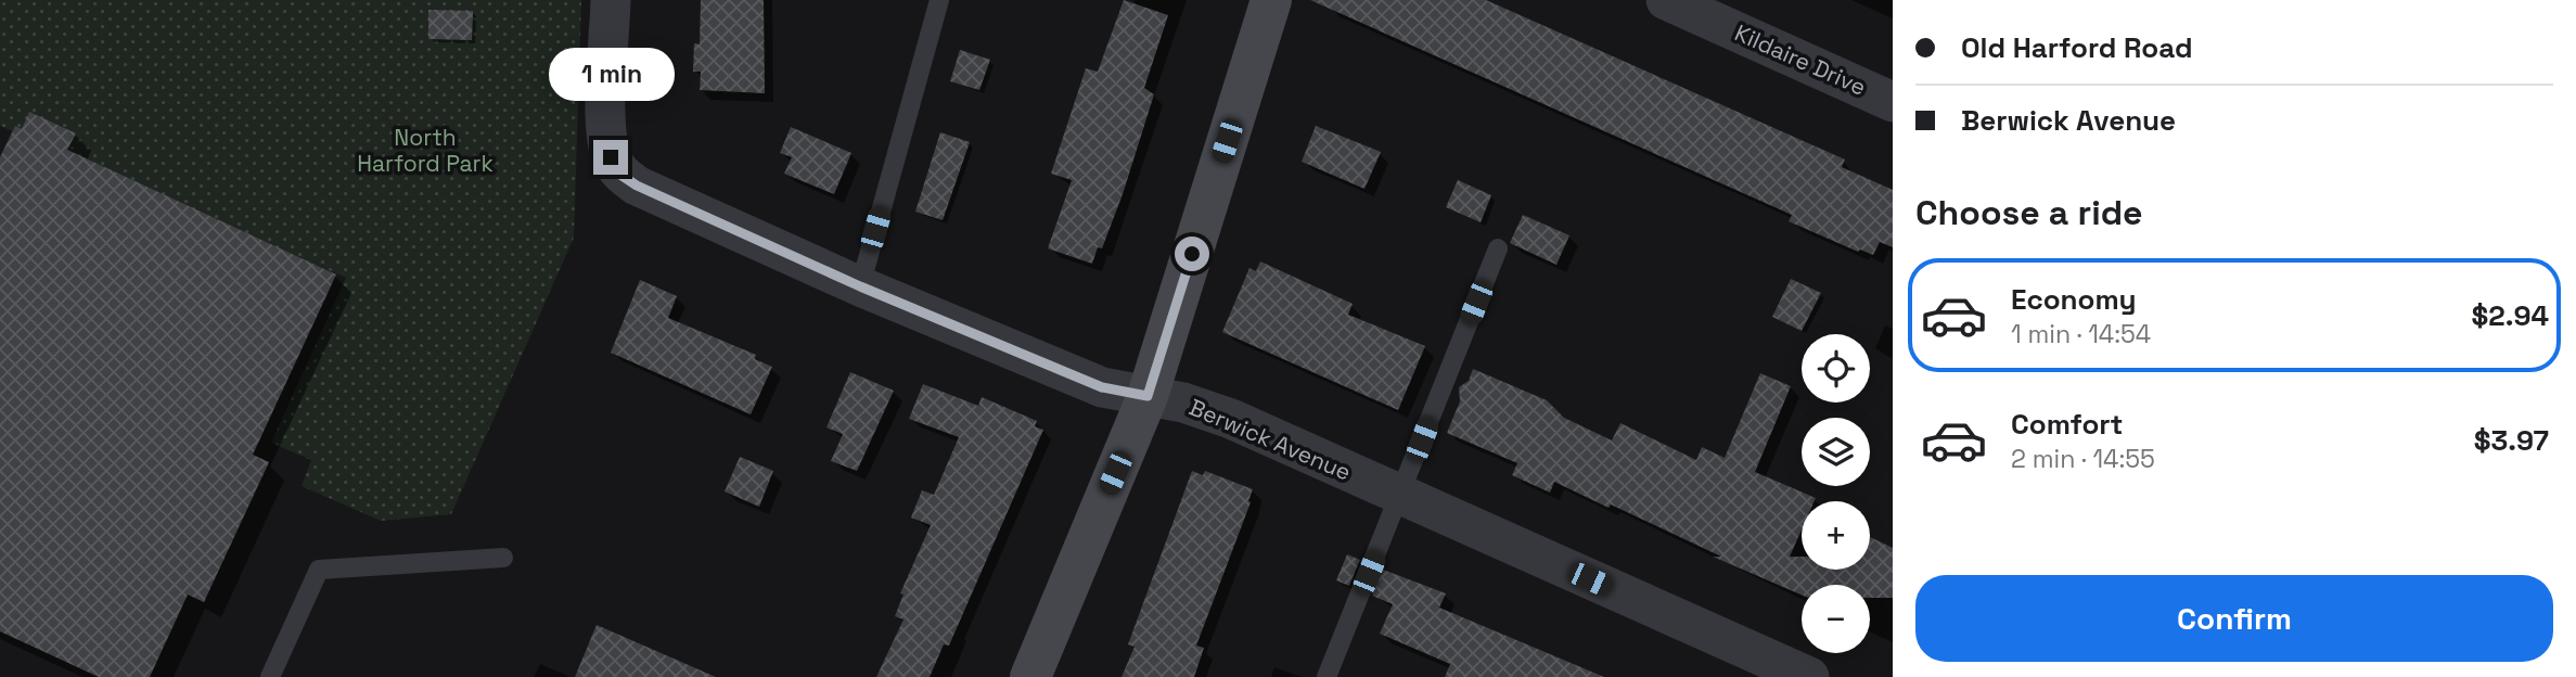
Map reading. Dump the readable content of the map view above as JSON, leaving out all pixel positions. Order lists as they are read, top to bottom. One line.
{"streets":{"street":["Kildaire Drive","Berwick Avenue"]},"parks":["North Harford Park"],"page":{"banner":["Old Harford Road","Berwick Avenue"],"bubble":"1 min","heading":"Choose a ride","list":[{"name":"Economy","note":"1 min · 14:54","value":"$2.94"},{"name":"Comfort","note":"2 min · 14:55","value":"$3.97"}],"map_buttons":["+","−"],"buttons":"Confirm"}}
